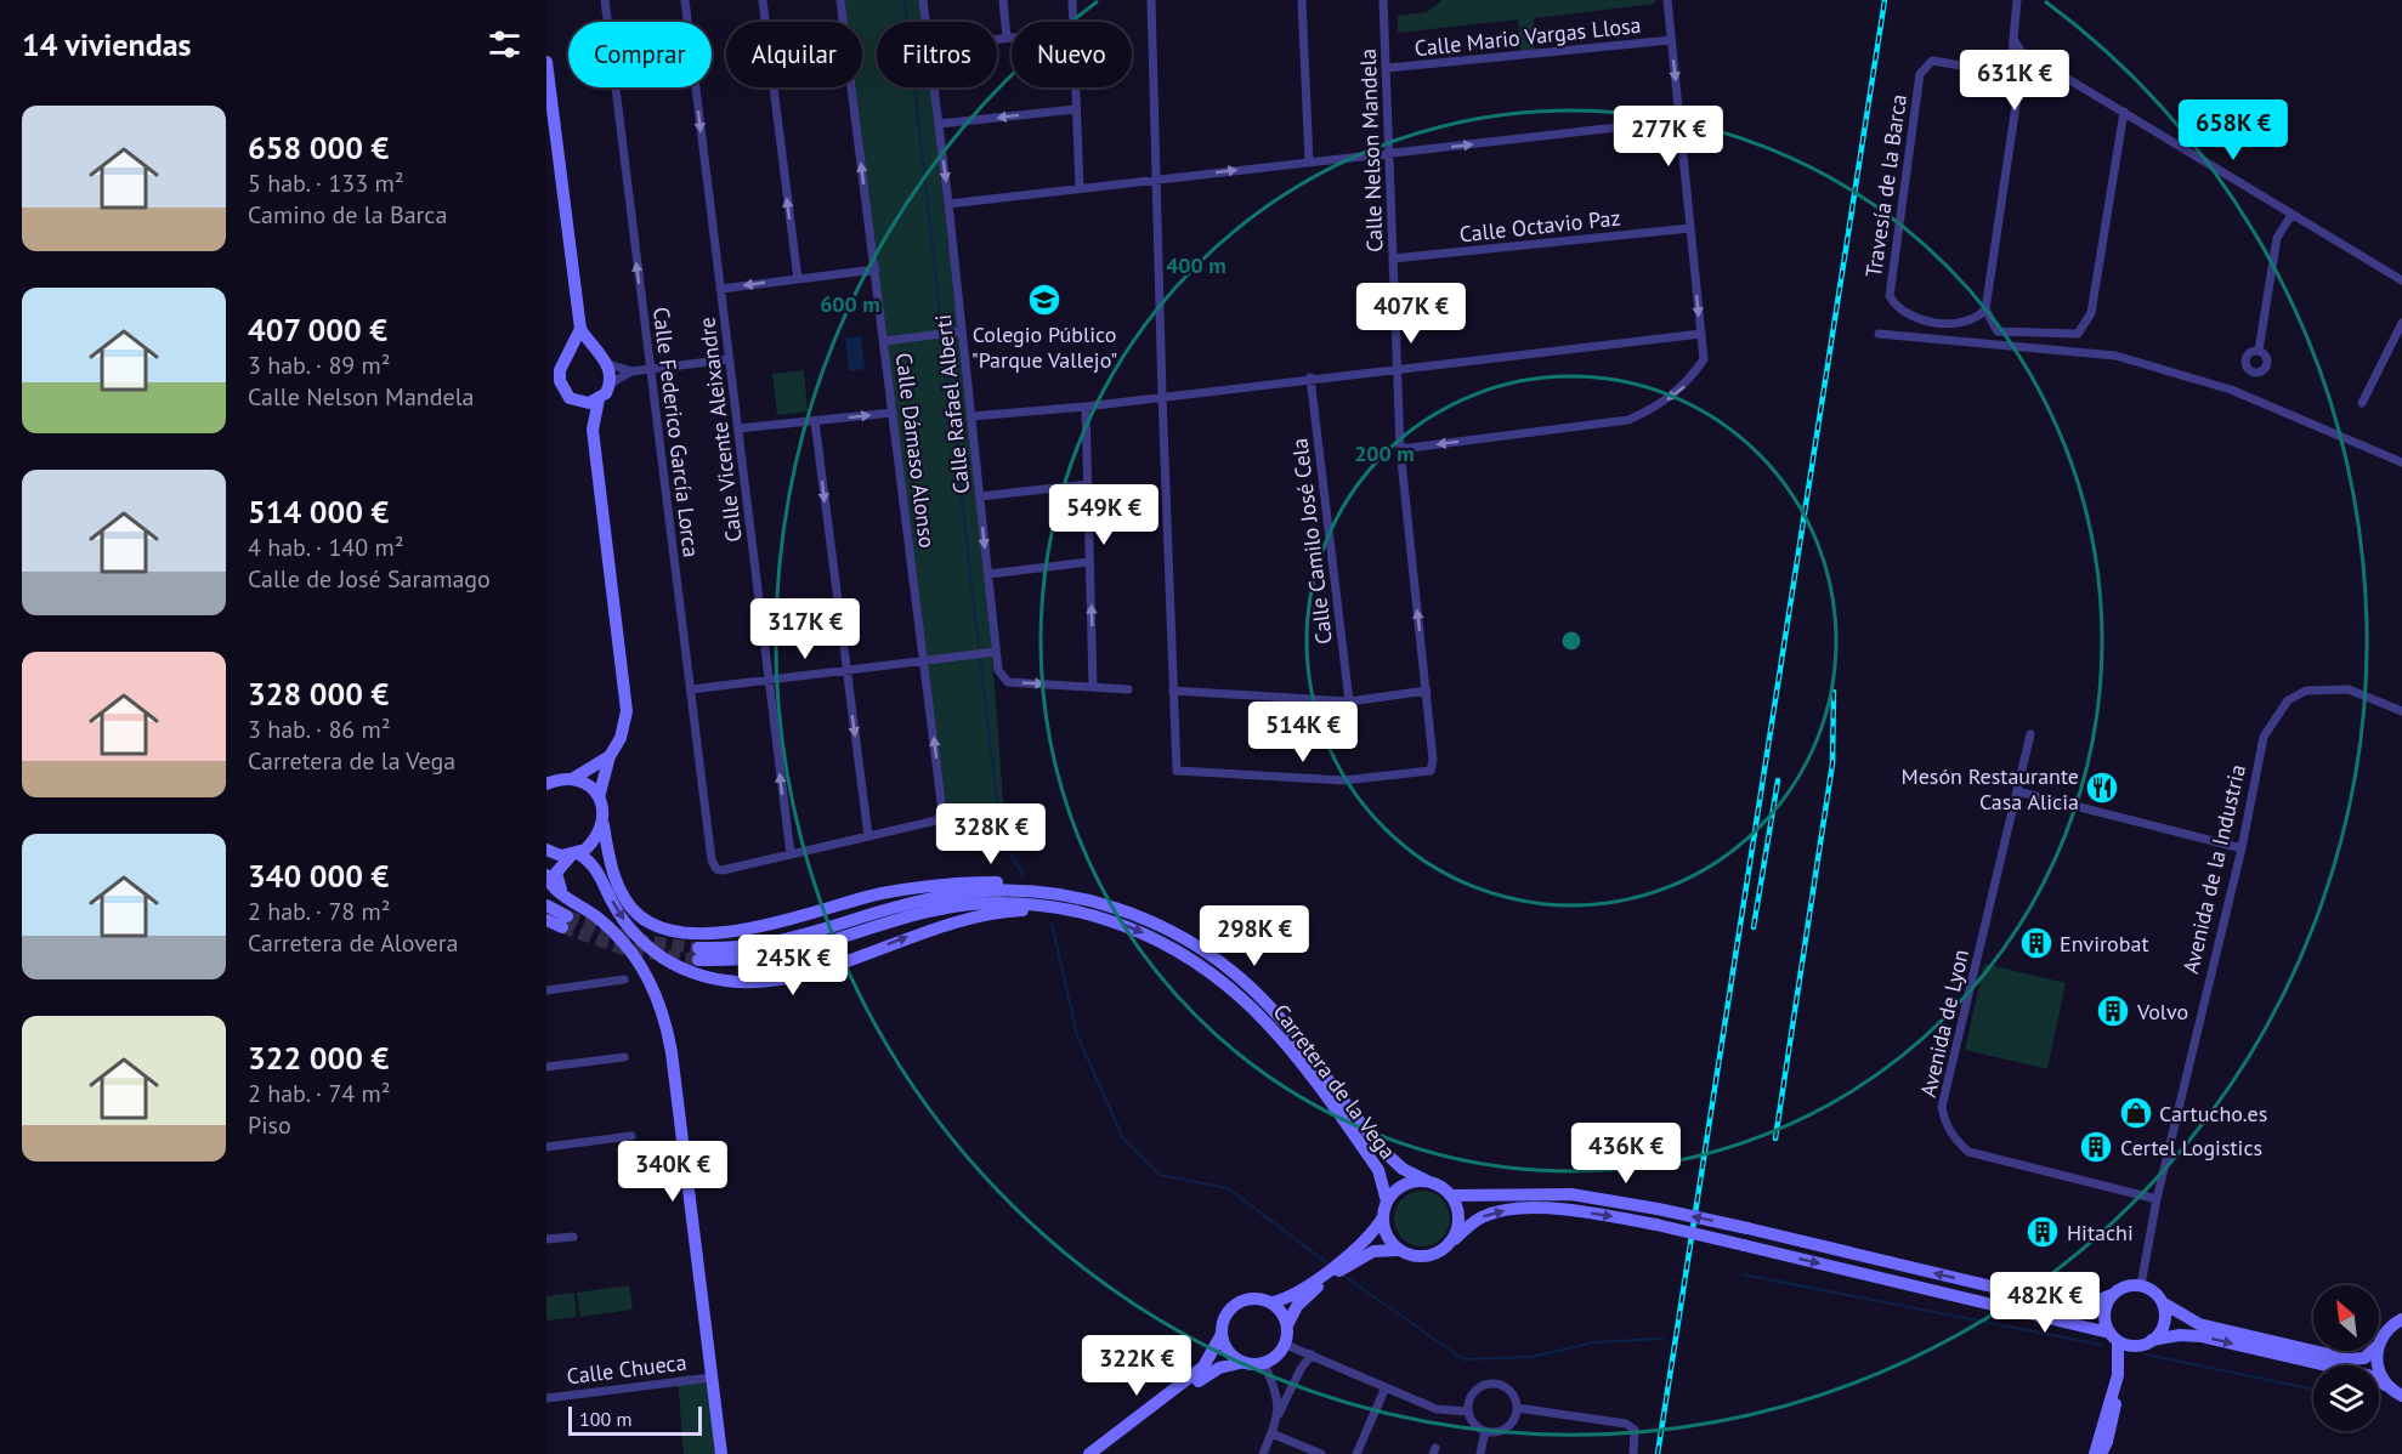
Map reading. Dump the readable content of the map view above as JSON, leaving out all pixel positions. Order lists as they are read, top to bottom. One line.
{"streets":{"main road":["Carretera de la Vega"],"street":["Calle Mario Vargas Llosa","Calle Nelson Mandela","Travesía de la Barca","Calle Octavio Paz","Calle Rafael Alberti","Calle Vicente Aleixandre","Calle Federico García Lorca","Calle Dámaso Alonso","Calle Camilo José Cela","Avenida de la Industria","Avenida de Lyon","Calle Chueca"]},"crossings":[["Calle Mario Vargas Llosa","Calle Nelson Mandela"],["Calle Nelson Mandela","Calle Octavio Paz"],["Calle Vicente Aleixandre","Calle Federico García Lorca"],["Avenida de la Industria","Avenida de Lyon"]],"one_way":["Calle Federico García Lorca","Calle Dámaso Alonso"],"places":{"school or university":["Colegio Público \"Parque Vallejo\""],"restaurant":["Mesón Restaurante Casa Alicia"],"building":["Envirobat","Volvo","Certel Logistics","Hitachi"],"shop":["Cartucho.es"]},"scale_bar":"100 m","north":"top left","page":{"heading":"14 viviendas","chip":["Comprar","Alquilar","Filtros","Nuevo"],"price":["631K €","658K €","277K €","407K €","549K €","317K €","514K €","328K €","298K €","245K €","436K €","340K €","482K €","322K €"],"list":[{"name":"658 000 €","note":"5 hab. · 133 m² · Camino de la Barca"},{"name":"407 000 €","note":"3 hab. · 89 m² · Calle Nelson Mandela"},{"name":"514 000 €","note":"4 hab. · 140 m² · Calle de José Saramago"},{"name":"328 000 €","note":"3 hab. · 86 m² · Carretera de la Vega"},{"name":"340 000 €","note":"2 hab. · 78 m² · Carretera de Alovera"},{"name":"322 000 €","note":"2 hab. · 74 m² · Piso"}],"scale":"100 m"},"rings":["400 m","600 m","200 m"]}
